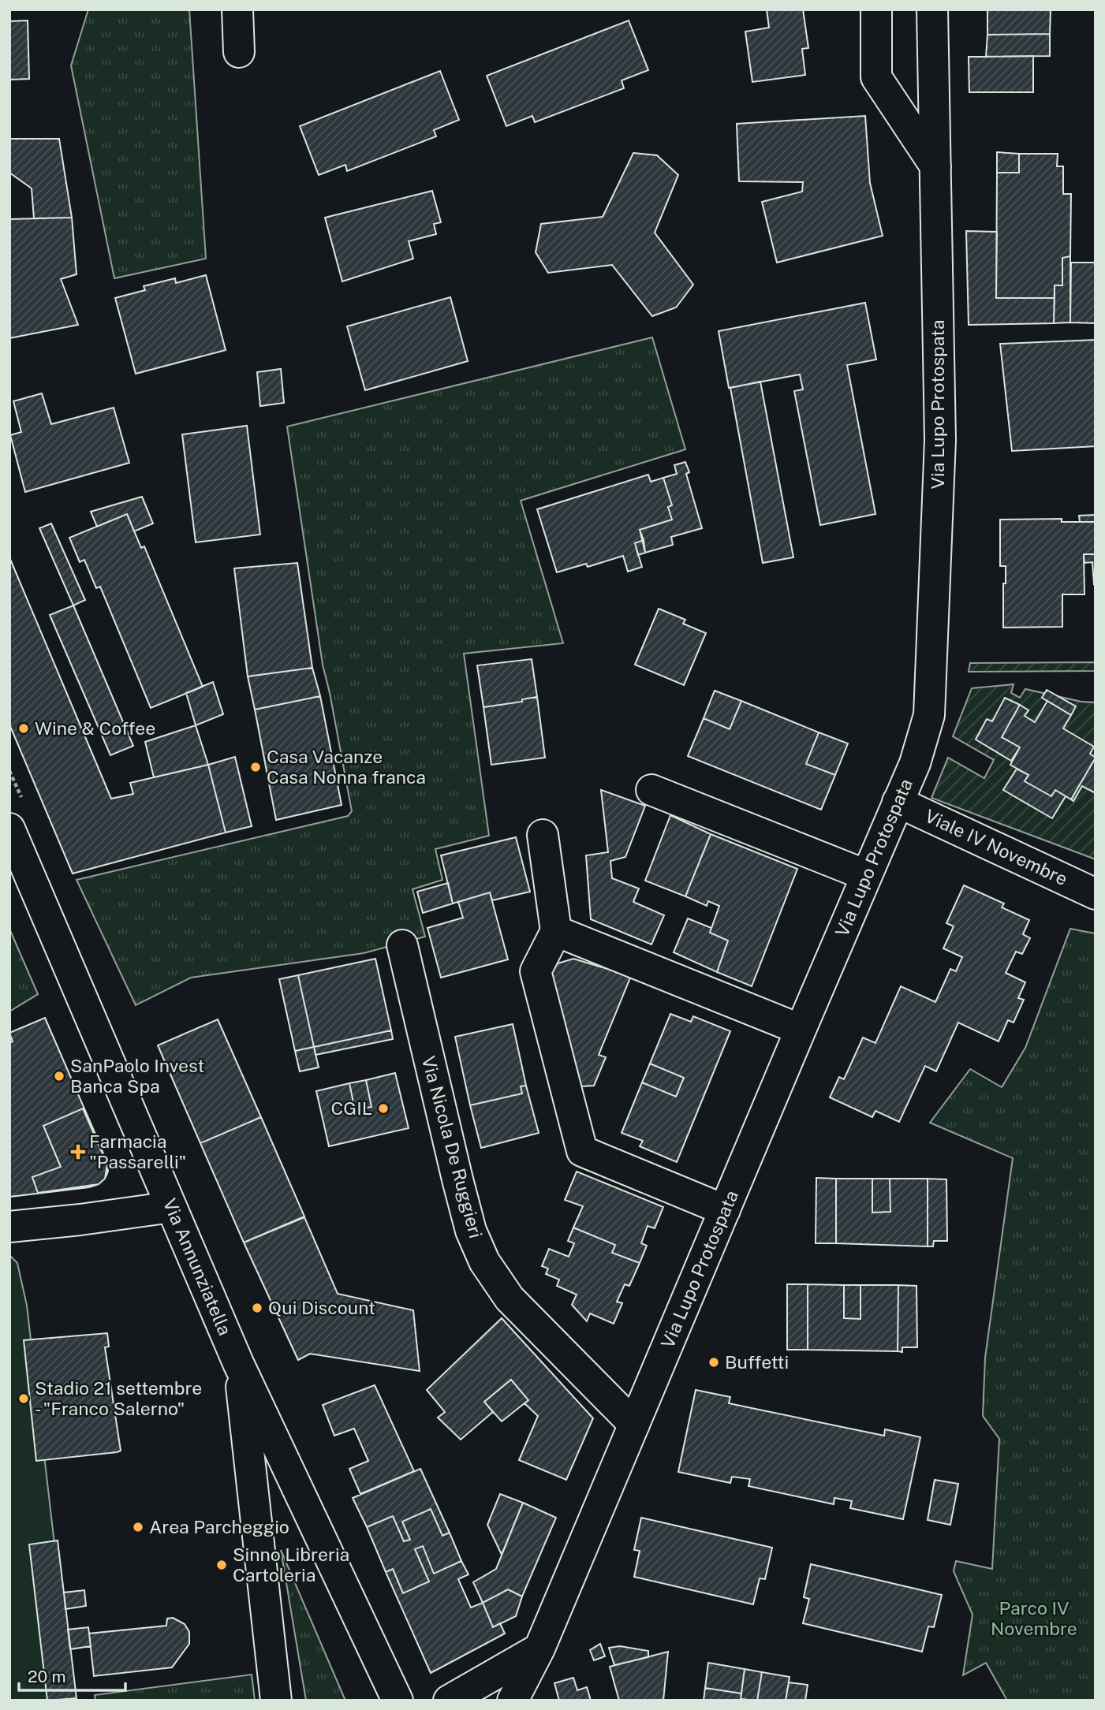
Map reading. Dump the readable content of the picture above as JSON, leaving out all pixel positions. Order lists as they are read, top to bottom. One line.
{"streets":{"street":["Via Lupo Protospata","Viale IV Novembre","Via Nicola De Ruggieri","Via Annunziatella"]},"crossings":[["Via Lupo Protospata","Viale IV Novembre"],["Via Lupo Protospata","Via Nicola De Ruggieri"]],"parks":["Parco IV Novembre"],"places":{"other":["Wine & Coffee","Casa Vacanze Casa Nonna franca","SanPaolo Invest Banca Spa","CGIL","Qui Discount","Buffetti","Stadio 21 settembre - \"Franco Salerno\"","Area Parcheggio","Sinno Libreria Cartoleria"],"health":["Farmacia \"Passarelli\""]},"scale_bar":"20 m"}
